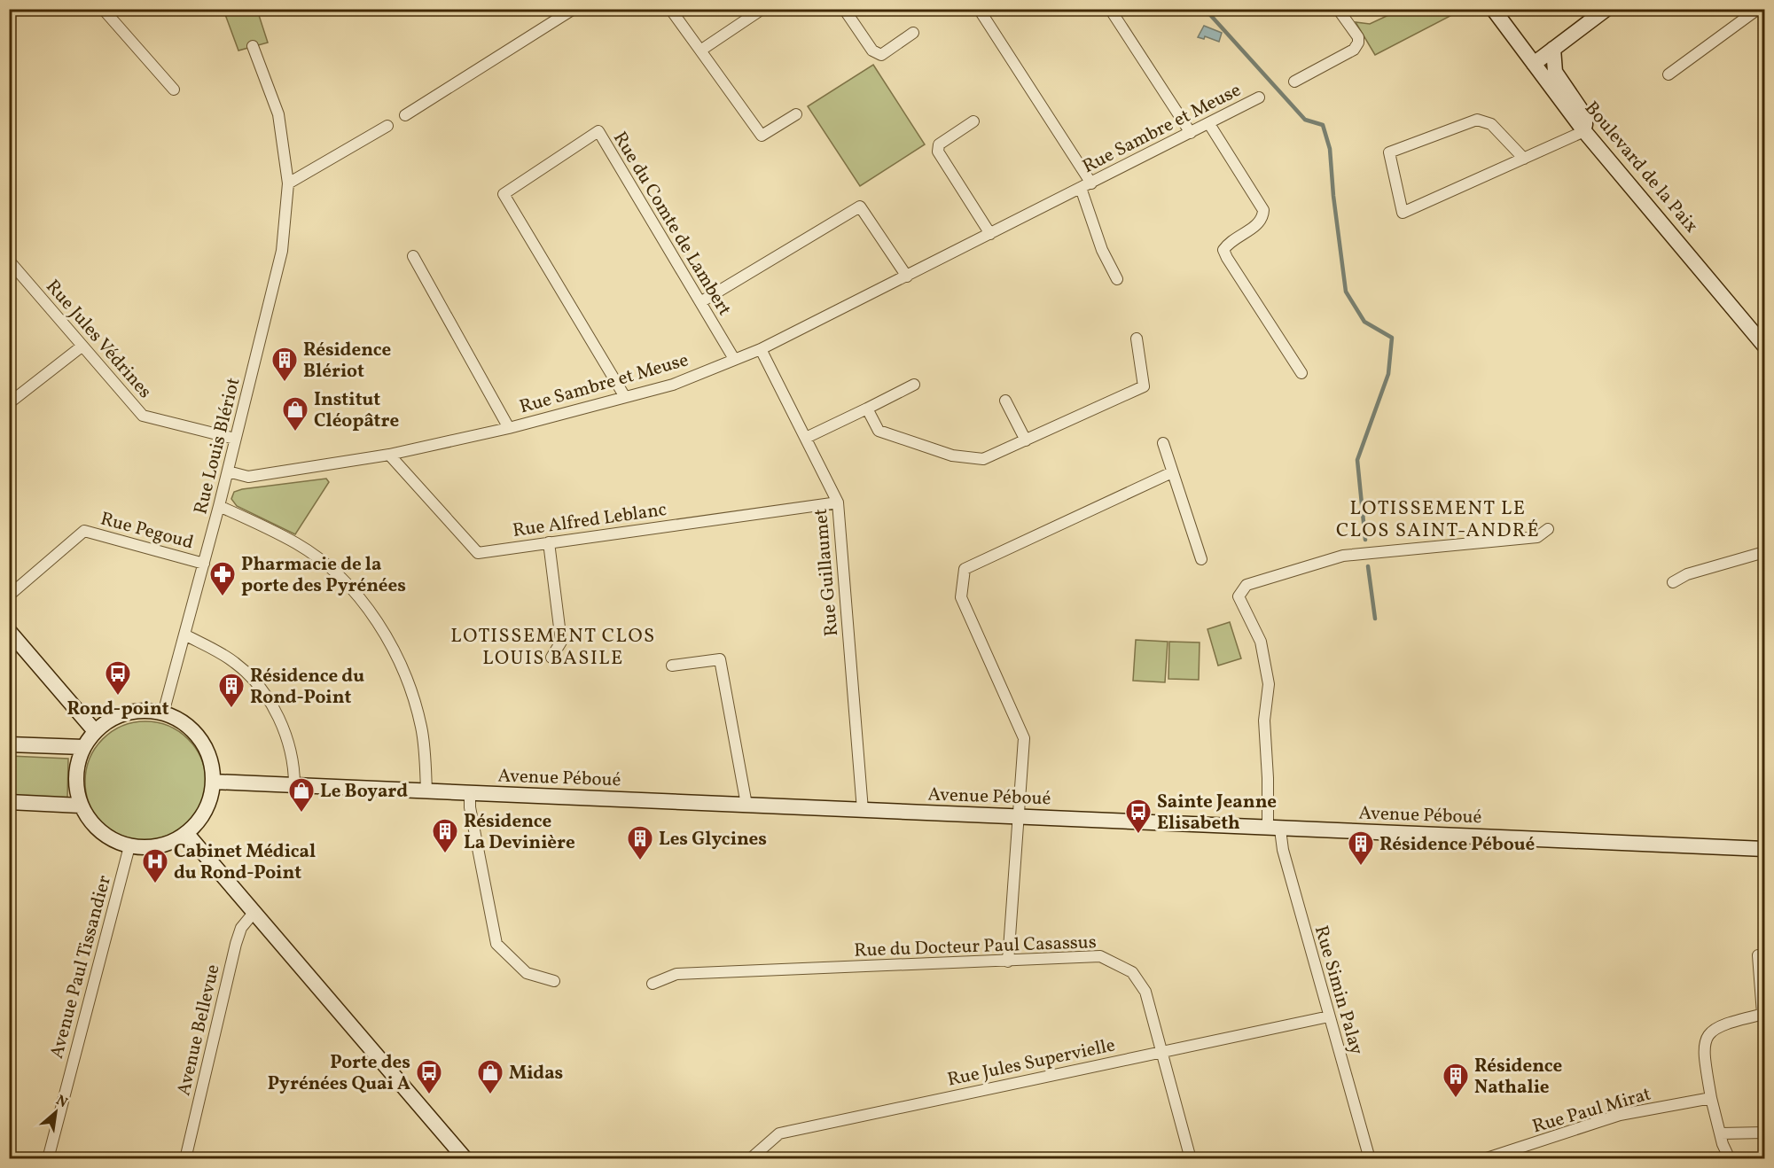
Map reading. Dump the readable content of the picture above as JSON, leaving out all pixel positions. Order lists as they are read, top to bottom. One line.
{"streets":{"street":["Rue Sambre et Meuse","Boulevard de la Paix","Rue du Comte de Lambert","Rue Jules Védrines","Rue Louis Blériot","Rue Alfred Leblanc","Rue Pegoud","Rue Guillaumet","Avenue Péboué","Rue du Docteur Paul Casassus","Avenue Paul Tissandier","Rue Simin Palay","Avenue Bellevue","Rue Jules Supervielle","Rue Paul Mirat"]},"crossings":[["Rue Sambre et Meuse","Rue du Comte de Lambert"],["Rue Sambre et Meuse","Rue Louis Blériot"],["Rue Sambre et Meuse","Rue Alfred Leblanc"],["Rue Sambre et Meuse","Rue Guillaumet"],["Rue Jules Védrines","Rue Louis Blériot"],["Rue Louis Blériot","Rue Pegoud"],["Rue Louis Blériot","Avenue Péboué"],["Rue Louis Blériot","Avenue Paul Tissandier"],["Rue Alfred Leblanc","Rue Guillaumet"],["Rue Guillaumet","Avenue Péboué"],["Avenue Péboué","Avenue Paul Tissandier"],["Avenue Péboué","Rue Simin Palay"],["Rue du Docteur Paul Casassus","Rue Jules Supervielle"],["Rue Simin Palay","Rue Jules Supervielle"]],"districts":["LOTISSEMENT LE CLOS SAINT-ANDRÉ","LOTISSEMENT CLOS LOUIS BASILE"],"places":{"building":["Résidence Blériot","Résidence du Rond-Point","Résidence La Devinière","Les Glycines","Résidence Péboué","Résidence Nathalie"],"shop":["Institut Cléopâtre","Le Boyard","Midas"],"pharmacy":["Pharmacie de la porte des Pyrénées"],"bus stop":["Rond-point","Sainte Jeanne Elisabeth","Porte des Pyrénées Quai A"],"hospital":["Cabinet Médical du Rond-Point"]},"north":"top right"}
